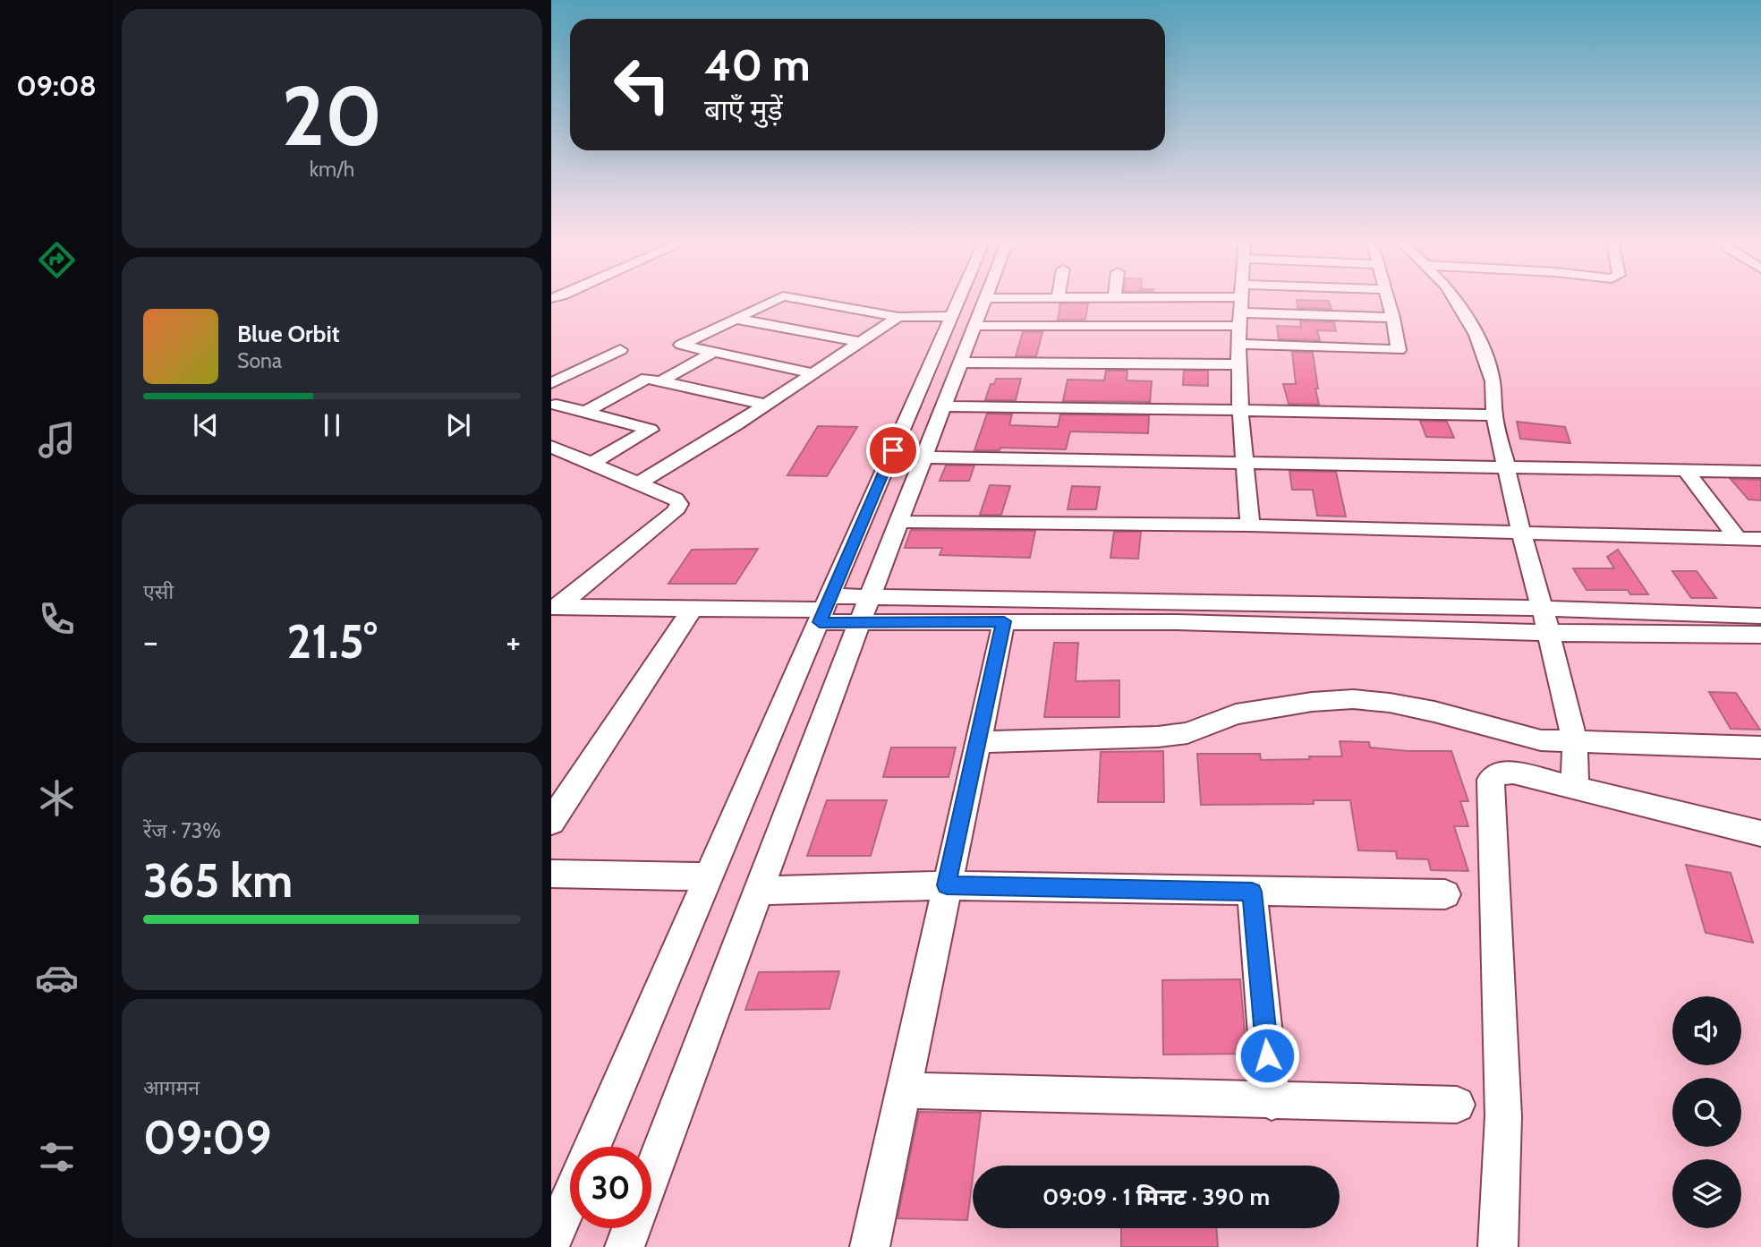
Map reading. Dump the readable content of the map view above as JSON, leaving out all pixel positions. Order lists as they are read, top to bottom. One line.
{"page":{"tabs":"09:08","tile":[["20","km/h"],"एसी",["रेंज · 73%","365 km"],["आगमन","09:09"]],"turn":["40 m","बाएँ मुड़ें"],"song":["Blue Orbit","Sona"],"heat":["−","21.5°","+"],"limit":"30","trip":"09:09 · 1 मिनट · 390 m"}}
